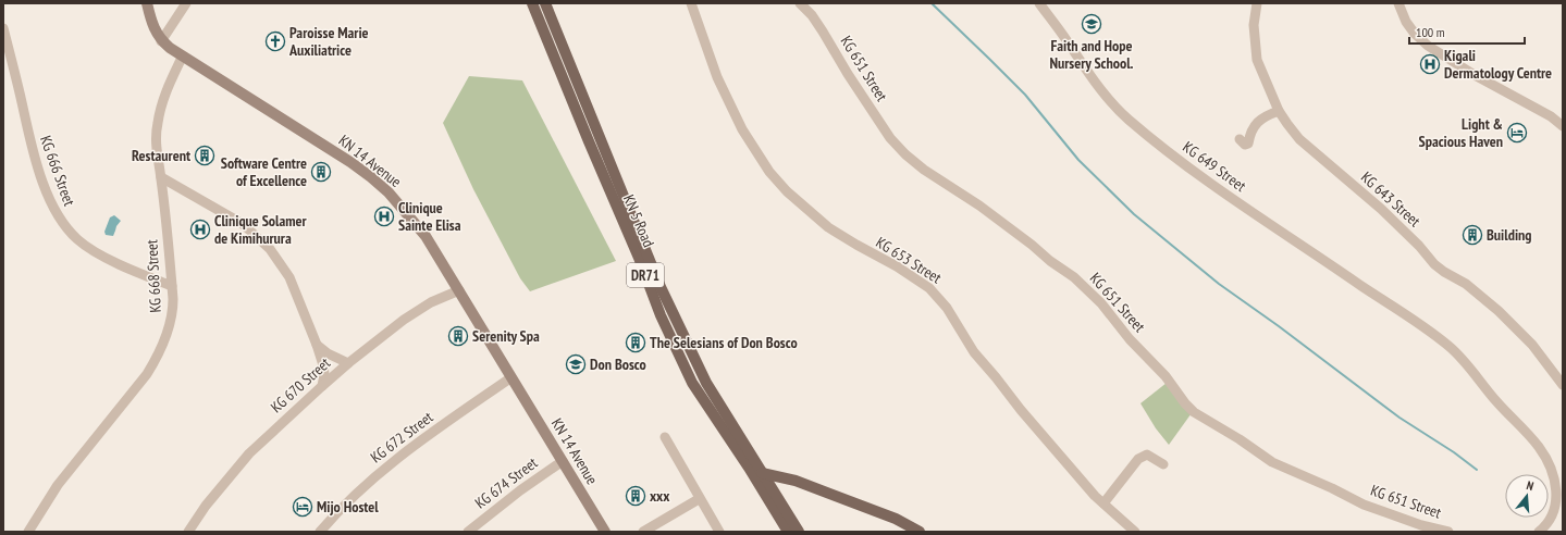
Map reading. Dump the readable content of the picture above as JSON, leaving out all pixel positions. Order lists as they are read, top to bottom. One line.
{"streets":{"main road":["KN 14 Avenue","KN 5 Road","DR71"],"street":["KG 651 Street","KG 649 Street","KG 666 Street","KG 643 Street","KG 653 Street","KG 668 Street","KG 670 Street","KG 672 Street","KG 674 Street"]},"crossings":[["KN 14 Avenue","KG 668 Street"],["KN 14 Avenue","KG 670 Street"],["KN 14 Avenue","KG 672 Street"],["KN 14 Avenue","KG 674 Street"],["KG 666 Street","KG 668 Street"]],"places":{"school or university":["Faith and Hope Nursery School.","Don Bosco"],"church":["Paroisse Marie Auxiliatrice"],"hospital":["Kigali Dermatology Centre","Clinique Sainte Elisa","Clinique Solamer de Kimihurura"],"hotel":["Light & Spacious Haven","Mijo Hostel"],"building":["Restaurent","Software Centre of Excellence","Building","Serenity Spa","The Selesians of Don Bosco","xxx"]},"scale_bar":"100 m","north":"top"}
